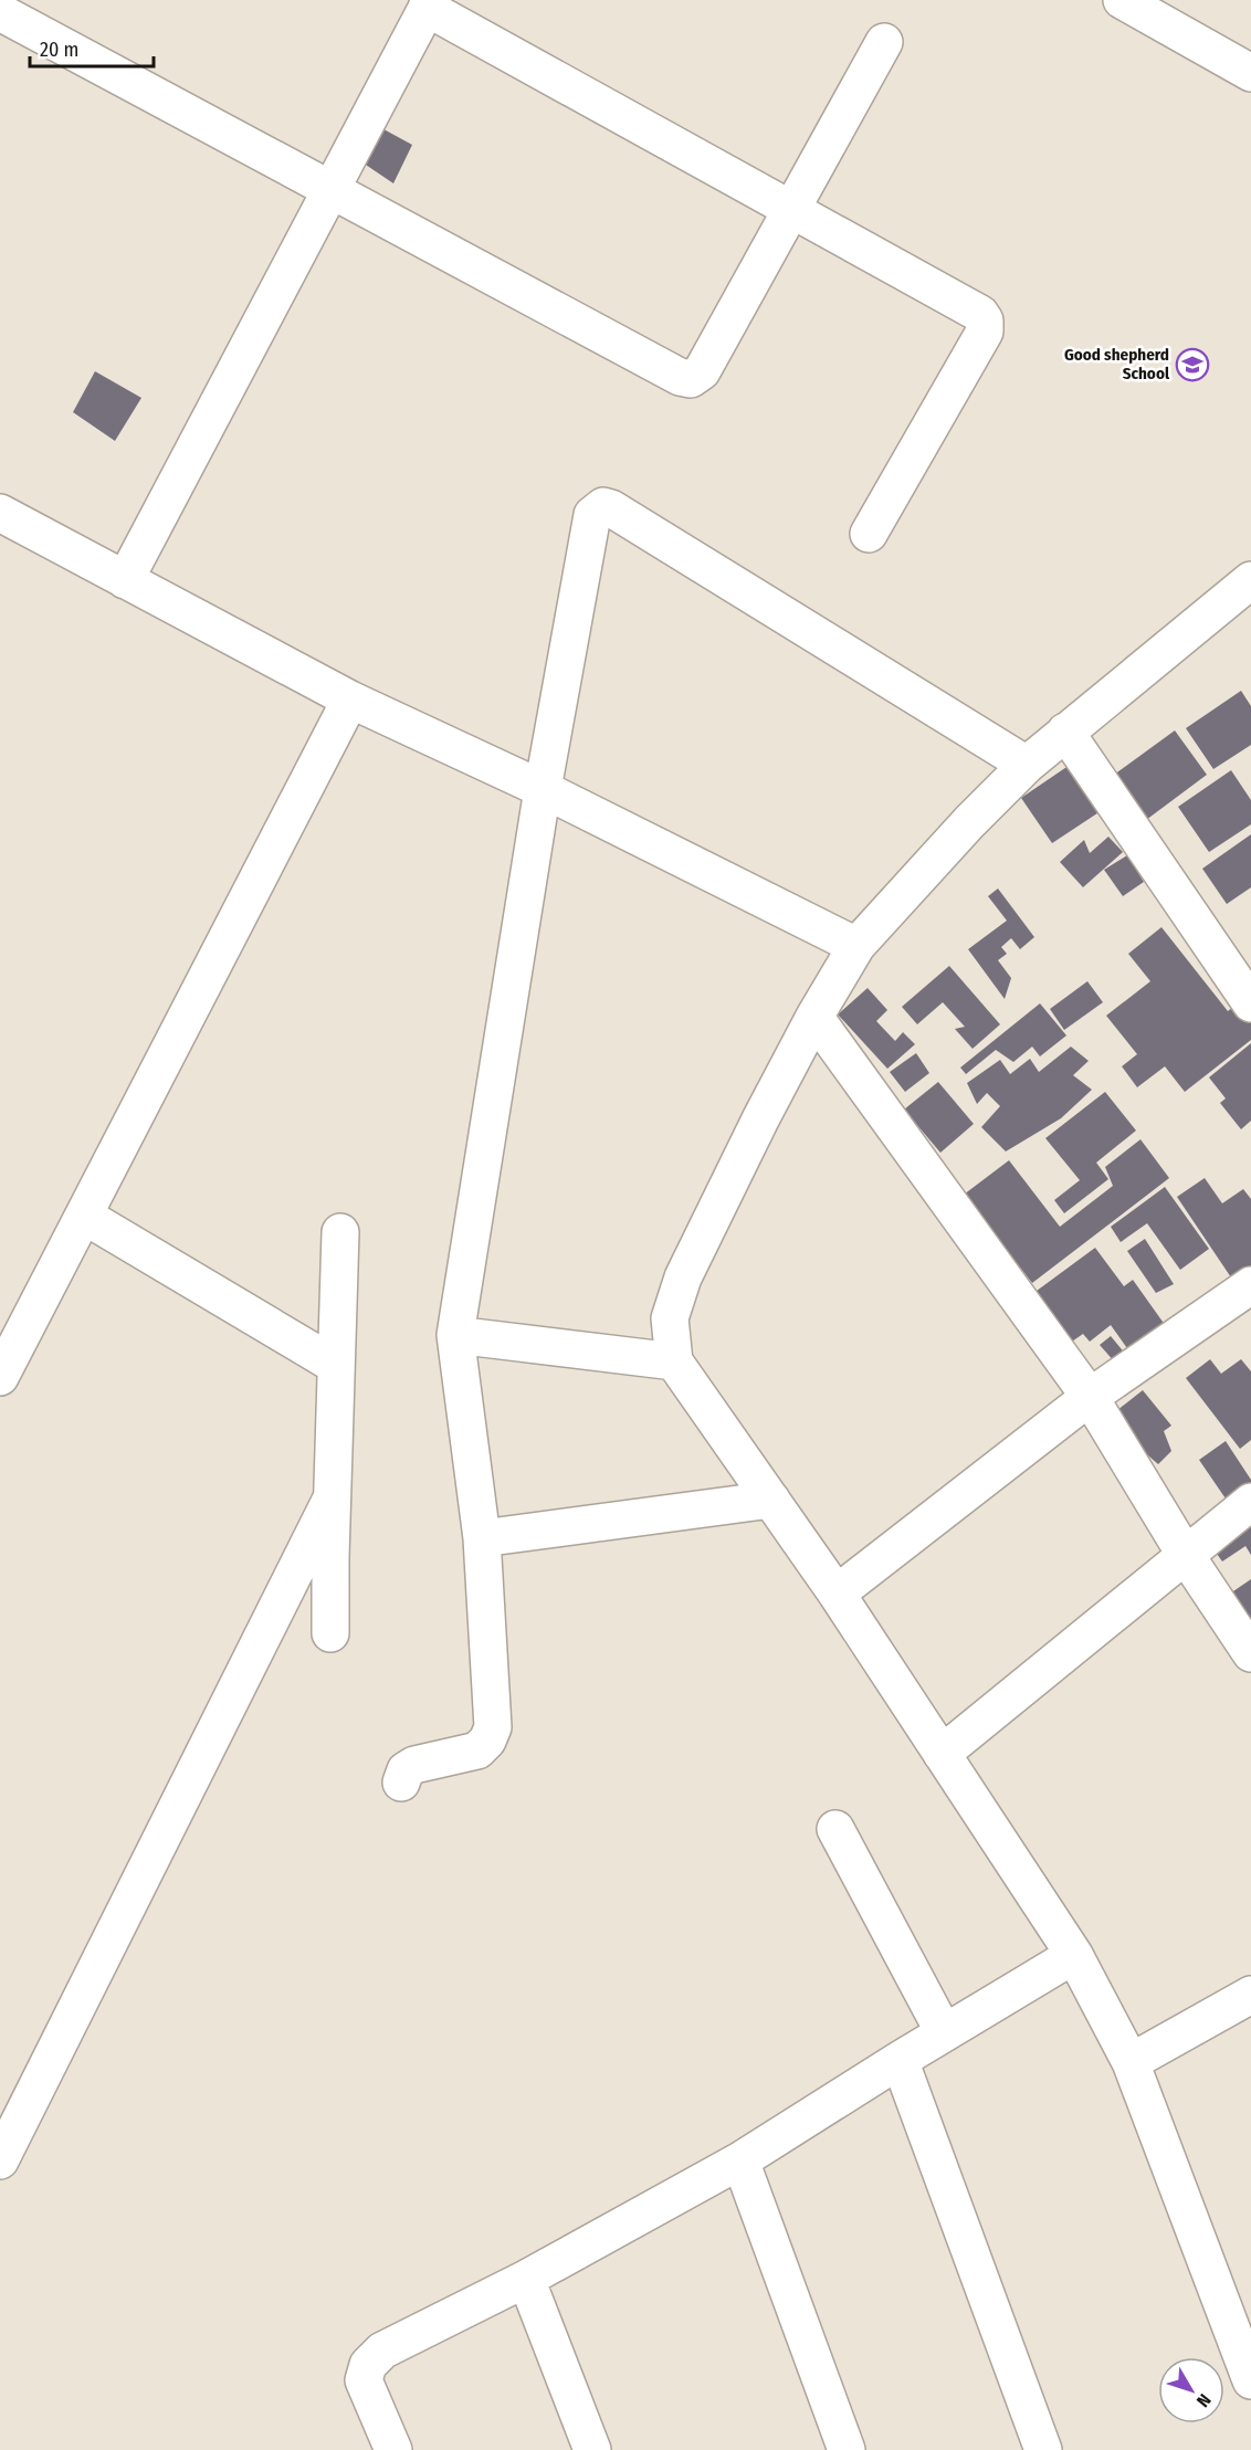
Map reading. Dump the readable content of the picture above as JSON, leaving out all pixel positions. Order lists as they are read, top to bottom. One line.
{"places":{"school or university":["Good shepherd School"]},"scale_bar":"20 m","north":"bottom right"}
